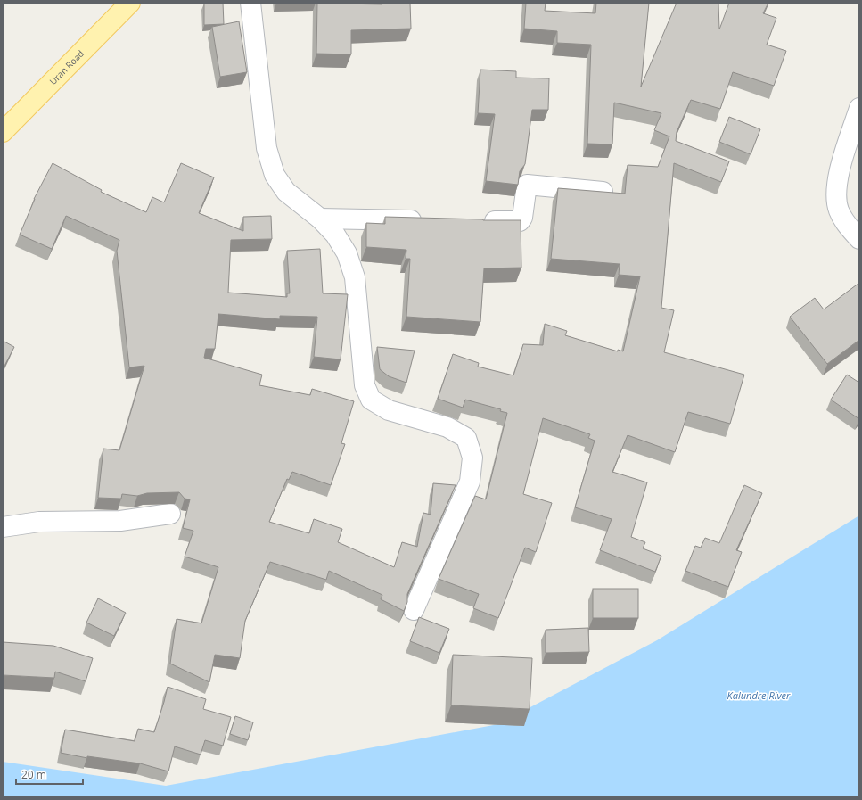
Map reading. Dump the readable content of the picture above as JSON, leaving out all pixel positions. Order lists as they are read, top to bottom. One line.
{"streets":{"main road":["Uran Road"]},"water":["Kalundre River"],"scale_bar":"20 m"}
